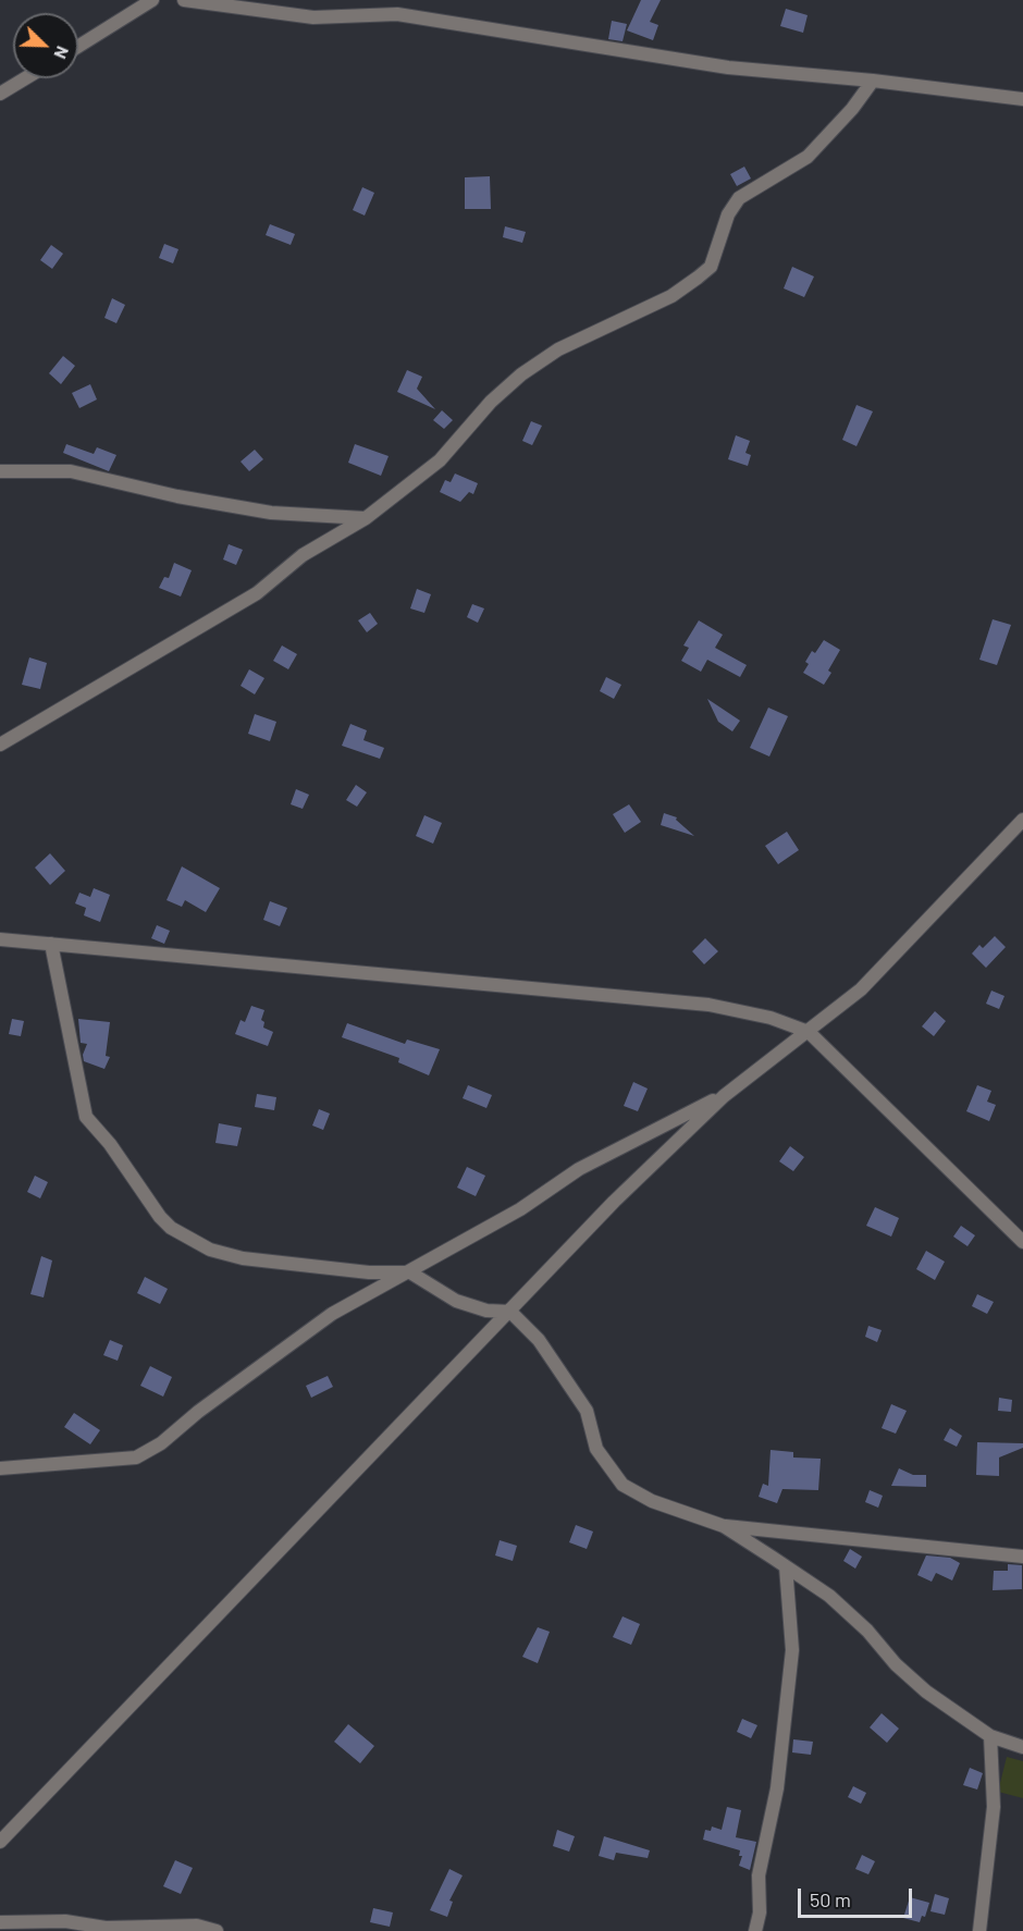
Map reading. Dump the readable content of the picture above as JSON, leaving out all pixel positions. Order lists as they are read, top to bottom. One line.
{"scale_bar":"50 m","north":"bottom right"}
